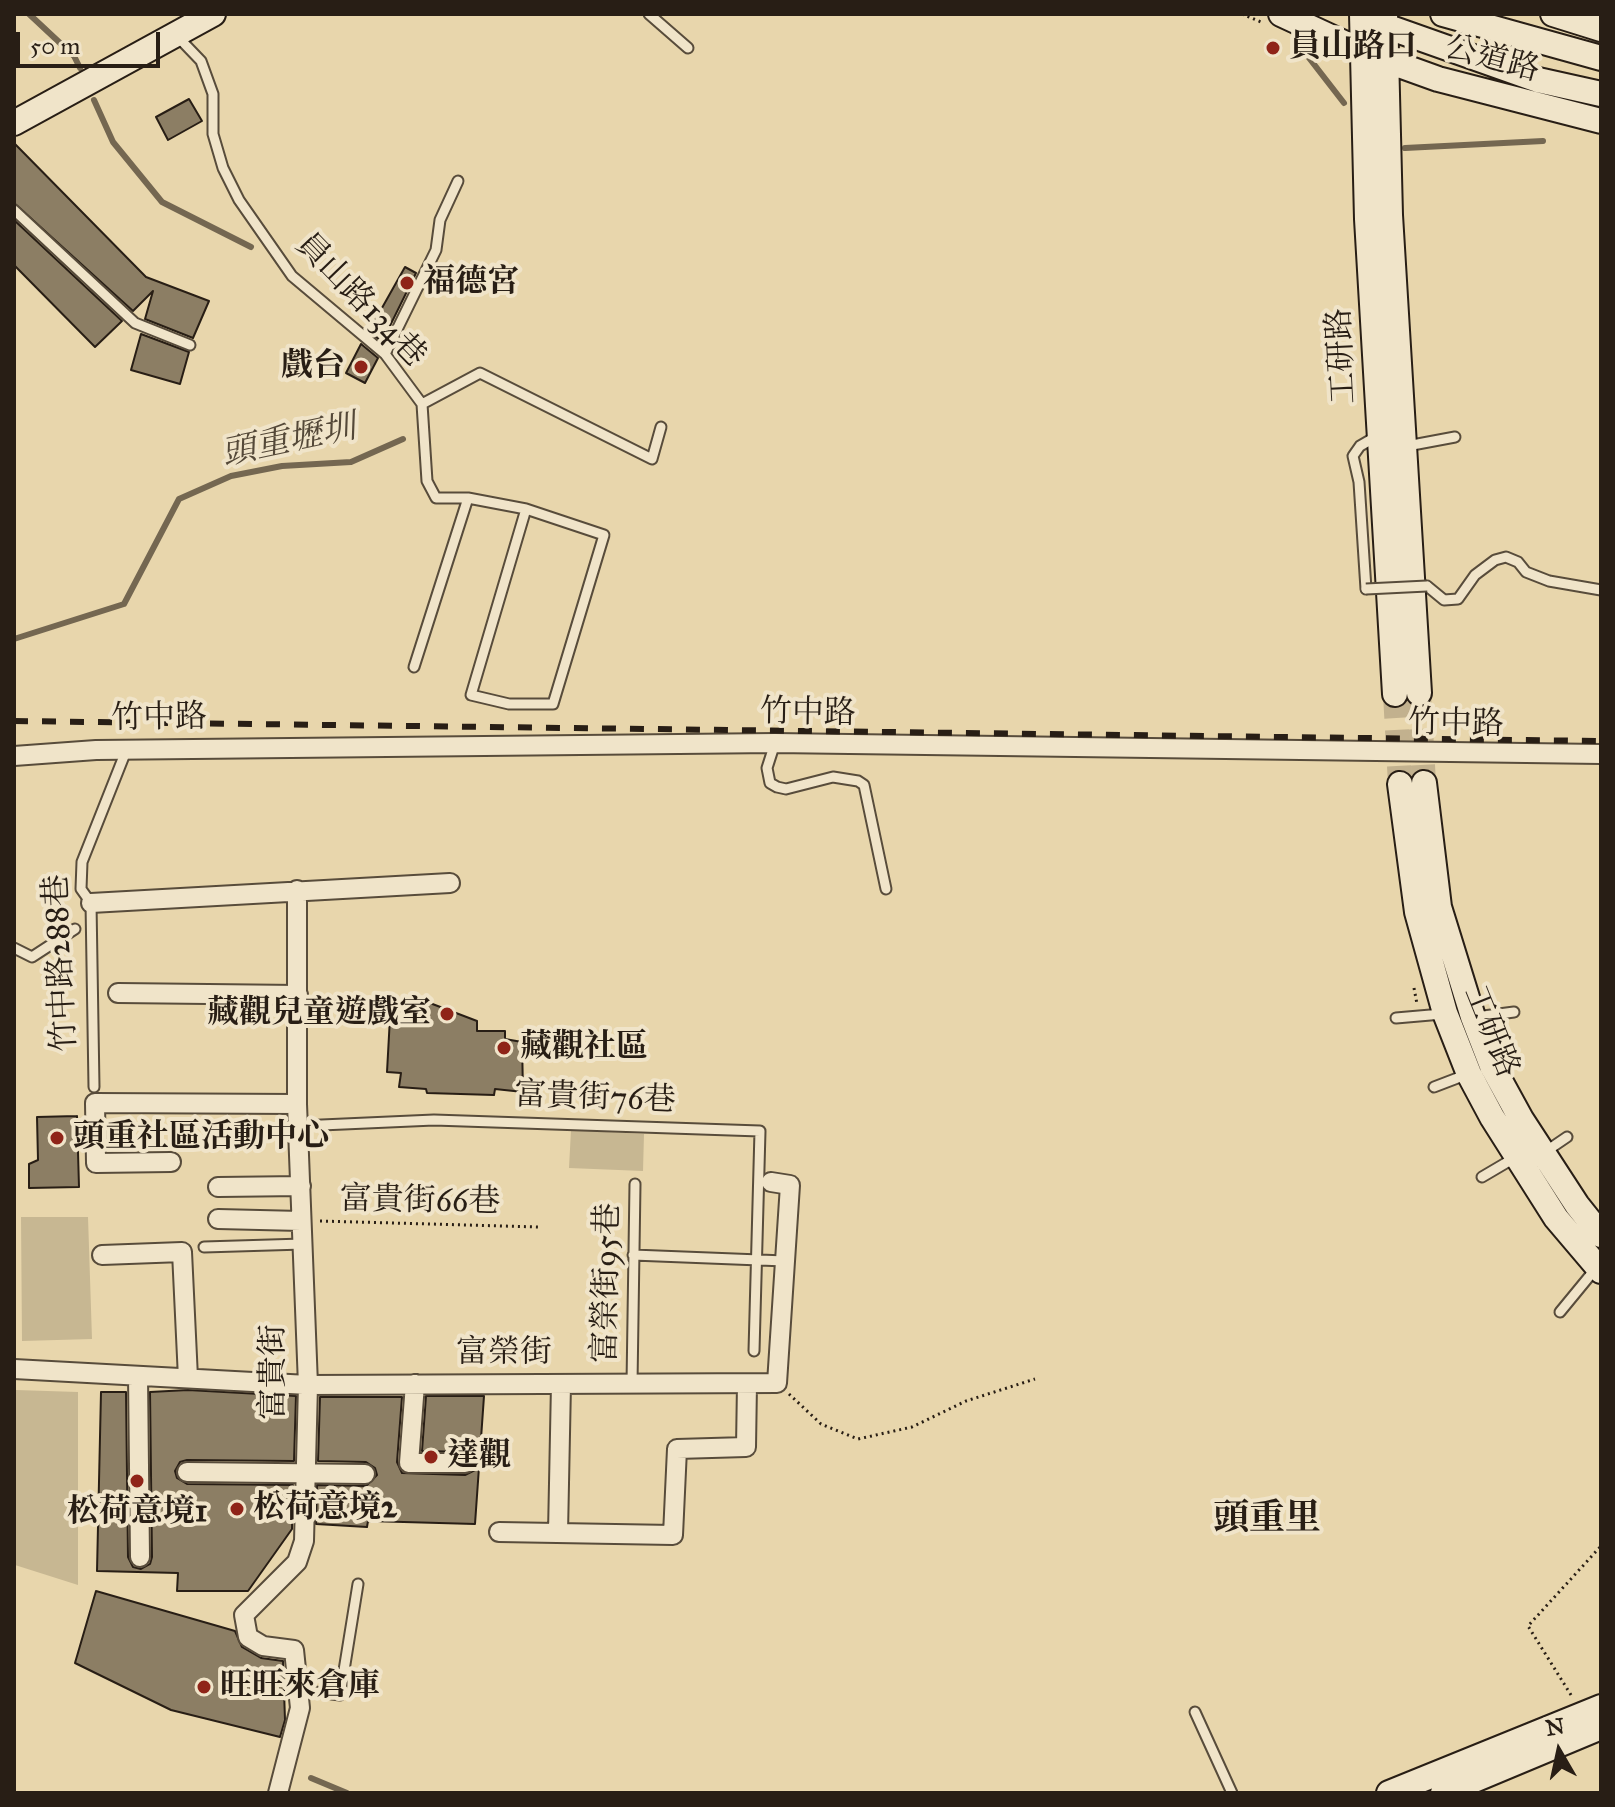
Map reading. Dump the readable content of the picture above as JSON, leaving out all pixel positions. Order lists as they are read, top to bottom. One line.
{"streets":{"street":["公道路","工研路","竹中路","富榮街","富貴街"],"lane":["員山路134巷","竹中路288巷","富貴街76巷","富榮街95巷"],"path":["富貴街66巷"]},"crossings":[["公道路","工研路"],["竹中路","竹中路288巷"],["富貴街76巷","富貴街"],["富貴街66巷","富貴街"],["富榮街95巷","富榮街"],["富榮街","富貴街"]],"districts":["頭重里"],"water":["頭重壢圳"],"places":["員山路口","福德宮","戲台","藏觀兒童遊戲室","藏觀社區","頭重社區活動中心","達觀","松荷意境1","松荷意境2","旺旺來倉庫"],"scale_bar":"50 m","north":"top"}
